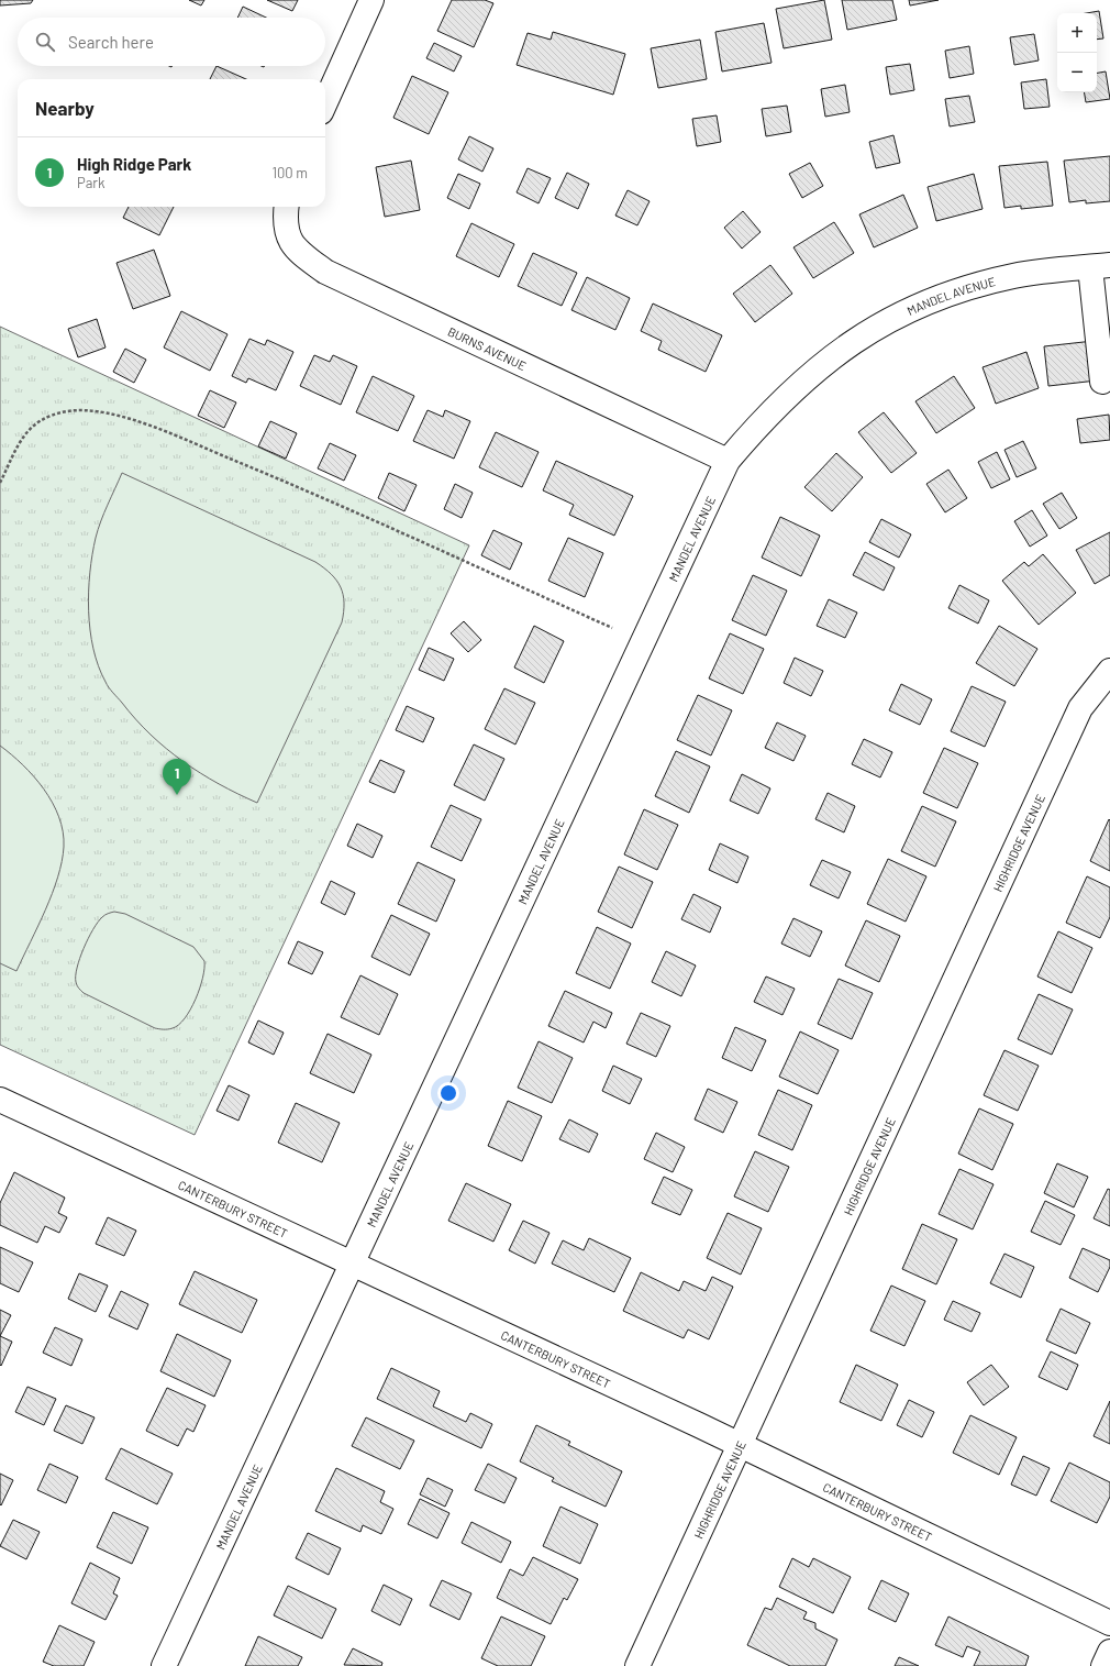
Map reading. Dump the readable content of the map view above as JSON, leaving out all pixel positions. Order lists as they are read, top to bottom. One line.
{"streets":{"street":["MANDEL AVENUE","BURNS AVENUE","HIGHRIDGE AVENUE","CANTERBURY STREET"]},"crossings":[["MANDEL AVENUE","BURNS AVENUE"],["MANDEL AVENUE","CANTERBURY STREET"],["HIGHRIDGE AVENUE","CANTERBURY STREET"]],"page":{"map_buttons":["+","−"],"search":"Search here","heading":"Nearby","list":[{"mark":"1","name":"High Ridge Park","note":"Park","value":"100 m"}],"pins":"1"}}
